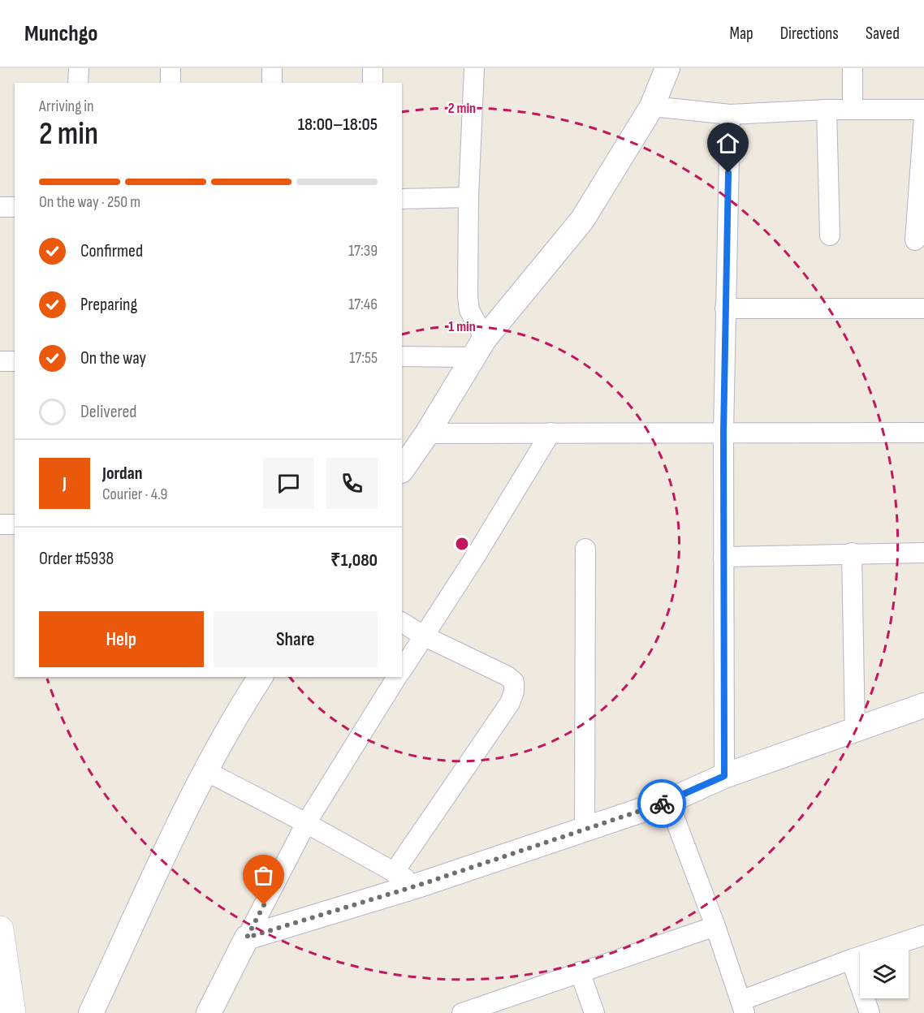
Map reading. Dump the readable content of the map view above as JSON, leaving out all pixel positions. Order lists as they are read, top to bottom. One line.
{"page":{"header":"Munchgo","nav":["Map","Directions","Saved"],"heading":["2 min","Arriving in","18:00–18:05"],"panel":["Jordan","Courier · 4.9","Order #5938","₹1,080"],"bar":"On the way · 250 m","list":[["Confirmed","17:39"],["Preparing","17:46"],["On the way","17:55"],"Delivered"],"round":"J","buttons":["Help","Share"]},"rings":["2 min","1 min"]}
